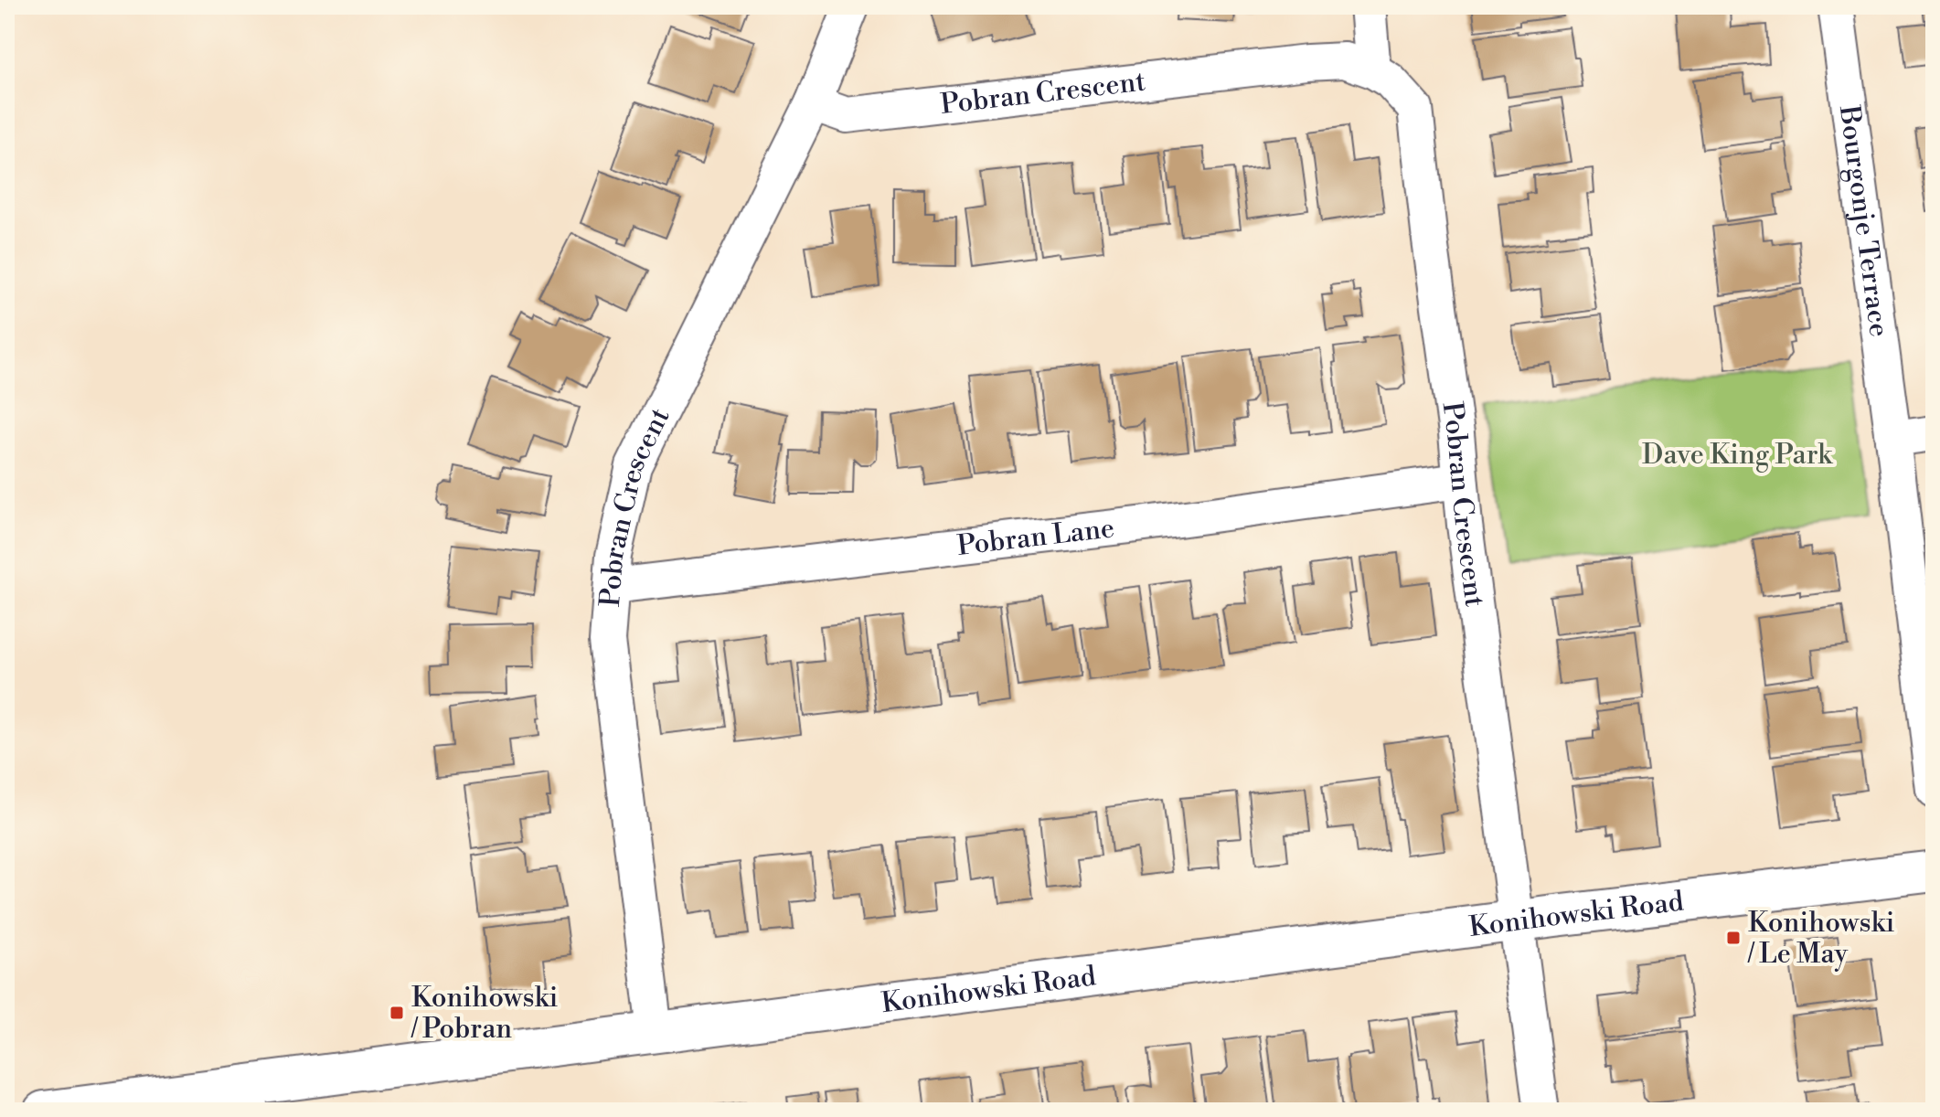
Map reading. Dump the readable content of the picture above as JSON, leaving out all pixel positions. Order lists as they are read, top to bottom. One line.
{"streets":{"street":["Pobran Crescent","Bourgonje Terrace","Pobran Lane","Konihowski Road"]},"crossings":[["Pobran Crescent","Pobran Lane"],["Pobran Crescent","Konihowski Road"]],"parks":["Dave King Park"],"places":{"transit":["Konihowski / Le May","Konihowski / Pobran"]}}
